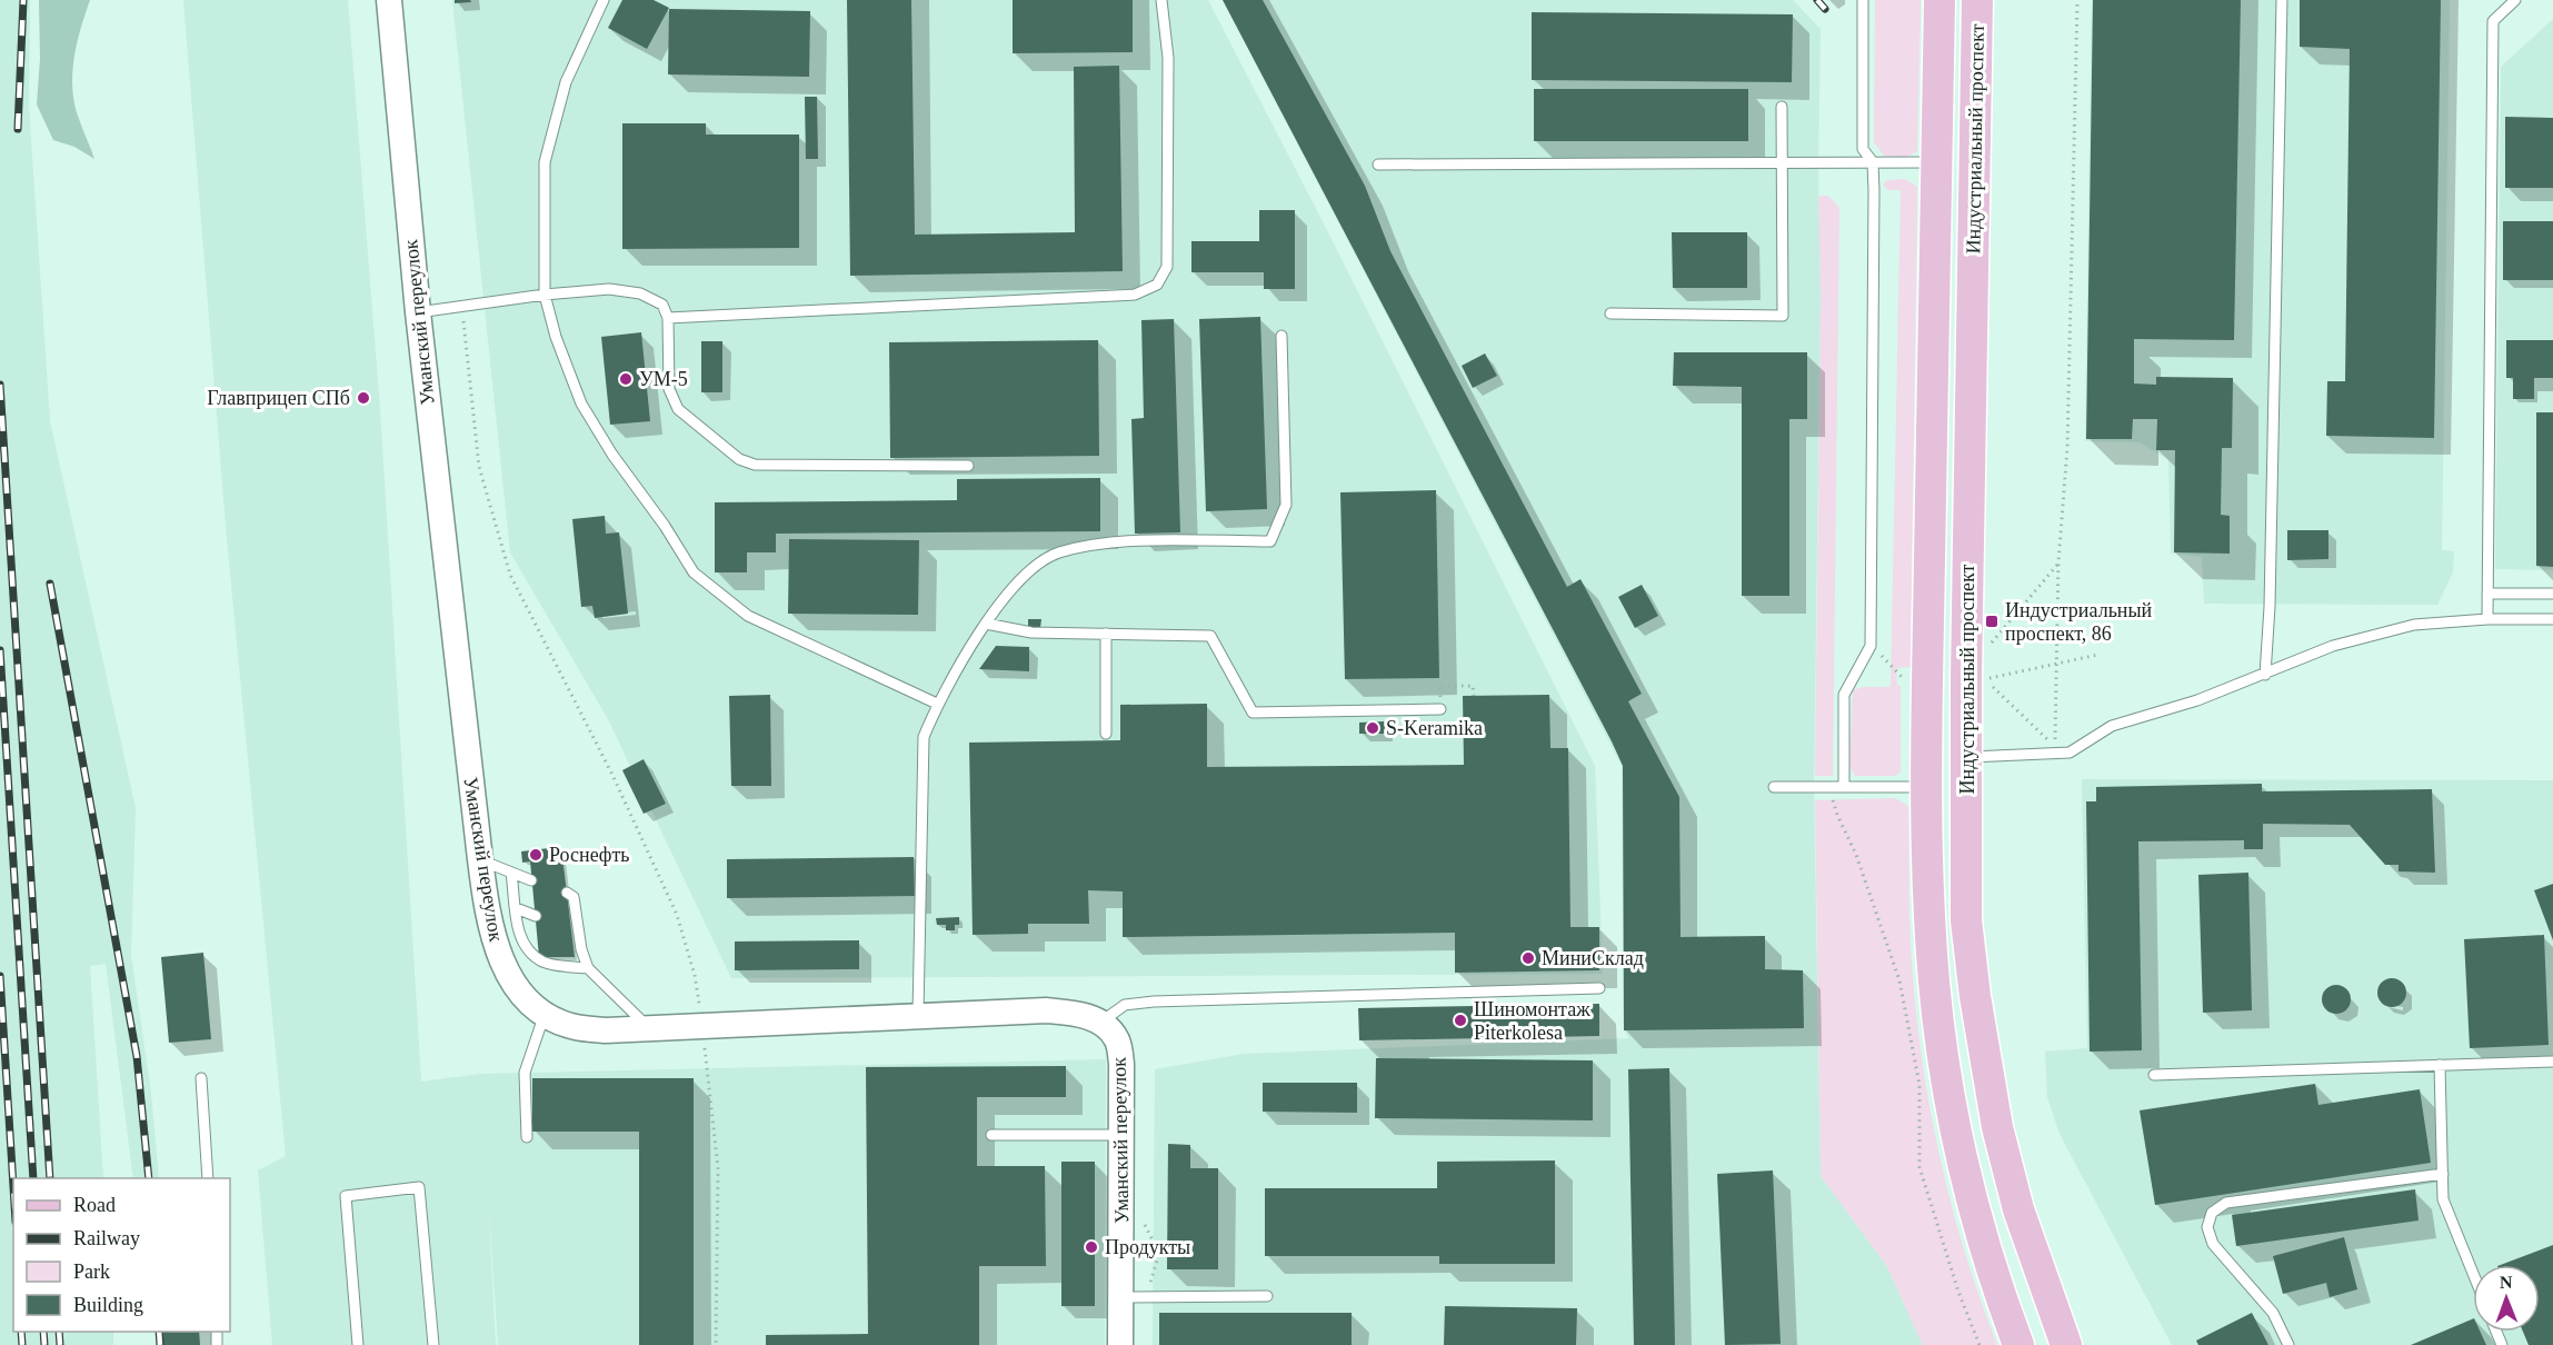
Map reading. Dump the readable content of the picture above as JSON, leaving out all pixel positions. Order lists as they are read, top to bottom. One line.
{"streets":{"main road":["Индустриальный проспект"],"street":["Уманский переулок"]},"places":{"other":["УМ-5","Главприцеп СПб","S-Keramika","Роснефть","МиниСклад","Шиномонтаж Piterkolesa","Продукты"],"transit":["Индустриальный проспект, 86"]},"legend":["Road","Railway","Park","Building"],"north":"top"}
